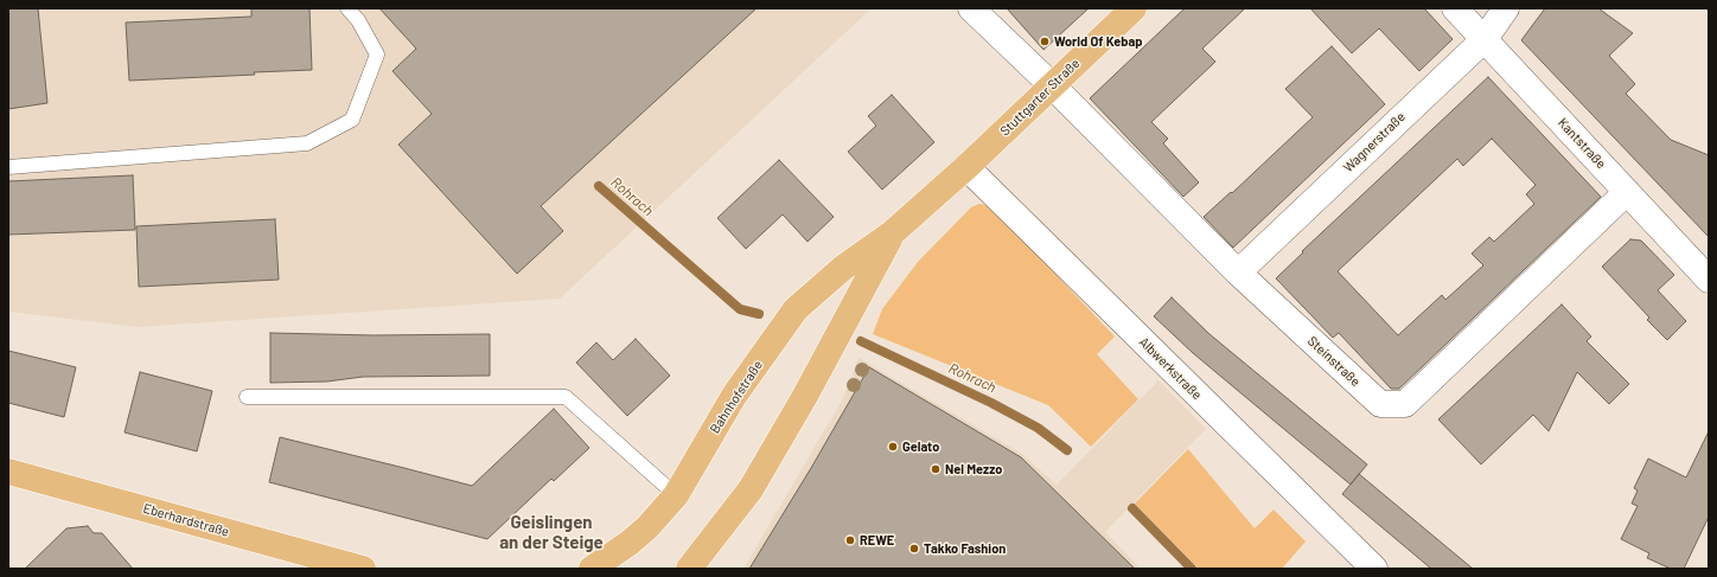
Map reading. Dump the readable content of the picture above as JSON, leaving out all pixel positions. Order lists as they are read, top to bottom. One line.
{"streets":{"main road":["Stuttgarter Straße","Bahnhofstraße","Eberhardstraße"],"street":["Wagnerstraße","Kantstraße","Steinstraße","Albwerkstraße"]},"crossings":[["Stuttgarter Straße","Steinstraße"],["Stuttgarter Straße","Albwerkstraße"],["Stuttgarter Straße","Bahnhofstraße"],["Wagnerstraße","Kantstraße"],["Wagnerstraße","Steinstraße"],["Kantstraße","Steinstraße"],["Albwerkstraße","Bahnhofstraße"]],"districts":["Geislingen an der Steige"],"water":["Rohrach"],"places":["World Of Kebap","Gelato","Nel Mezzo","REWE","Takko Fashion"]}
